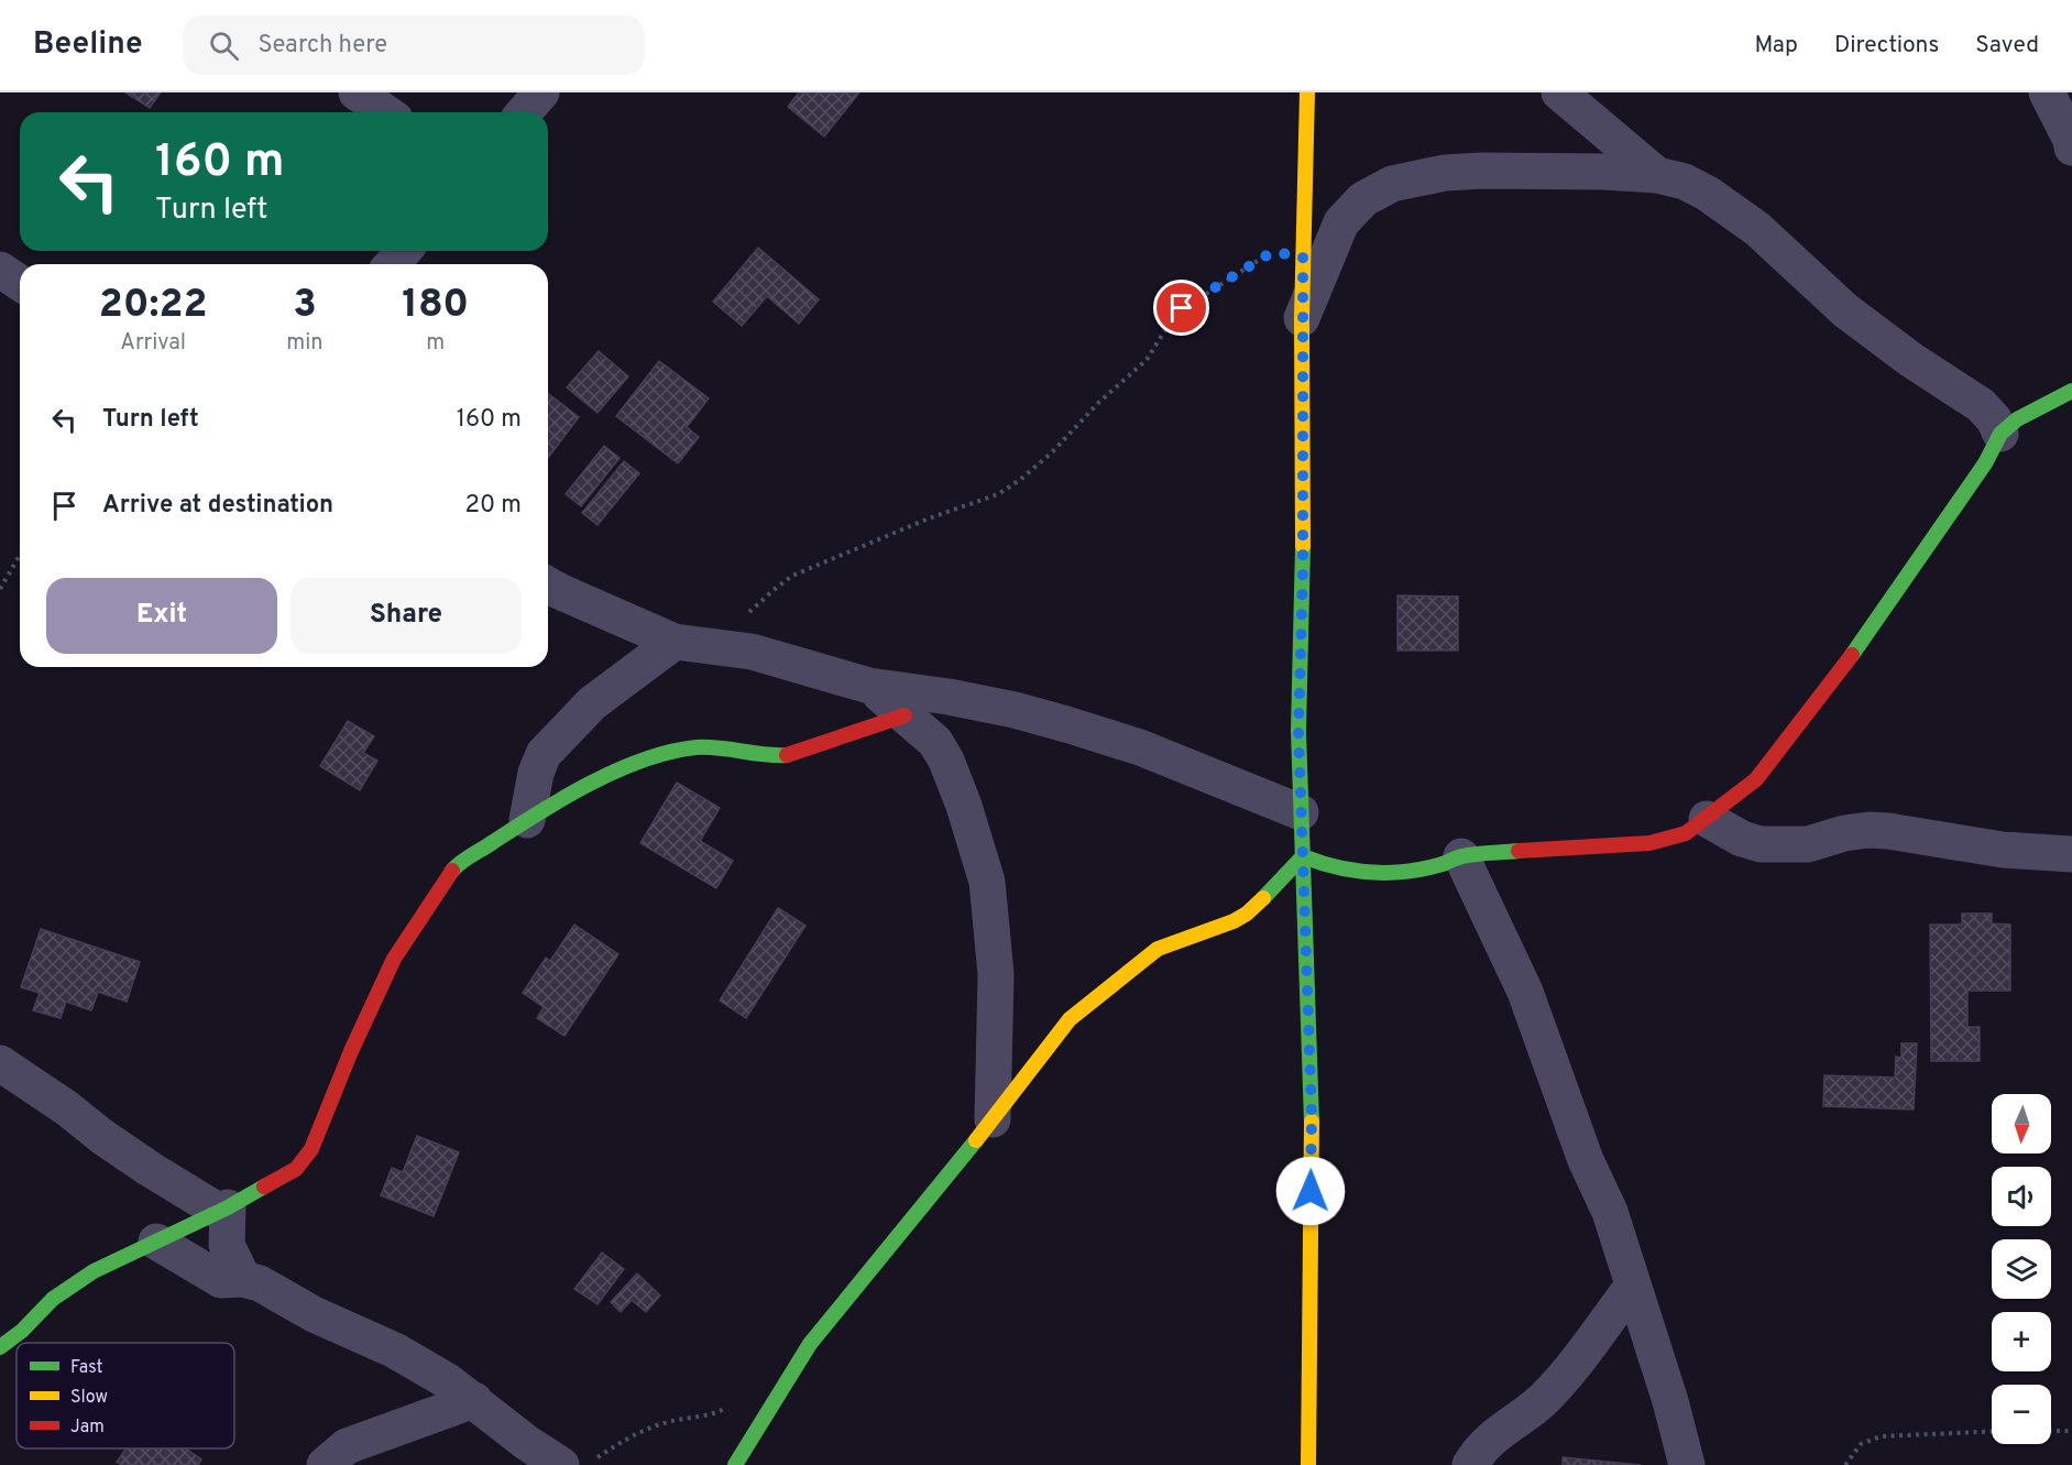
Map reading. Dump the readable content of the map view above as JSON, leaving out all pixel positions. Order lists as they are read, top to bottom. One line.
{"legend":["Fast","Slow","Jam"],"north":"bottom","page":{"header":"Beeline","search":"Search here","nav":["Map","Directions","Saved"],"turn":["160 m","Turn left"],"eta":["20:22","Arrival","3","min","180","m"],"list":[{"name":"Turn left","value":"160 m"},{"name":"Arrive at destination","value":"20 m"}],"buttons":["Exit","Share"],"map_buttons":["+","−"]}}
